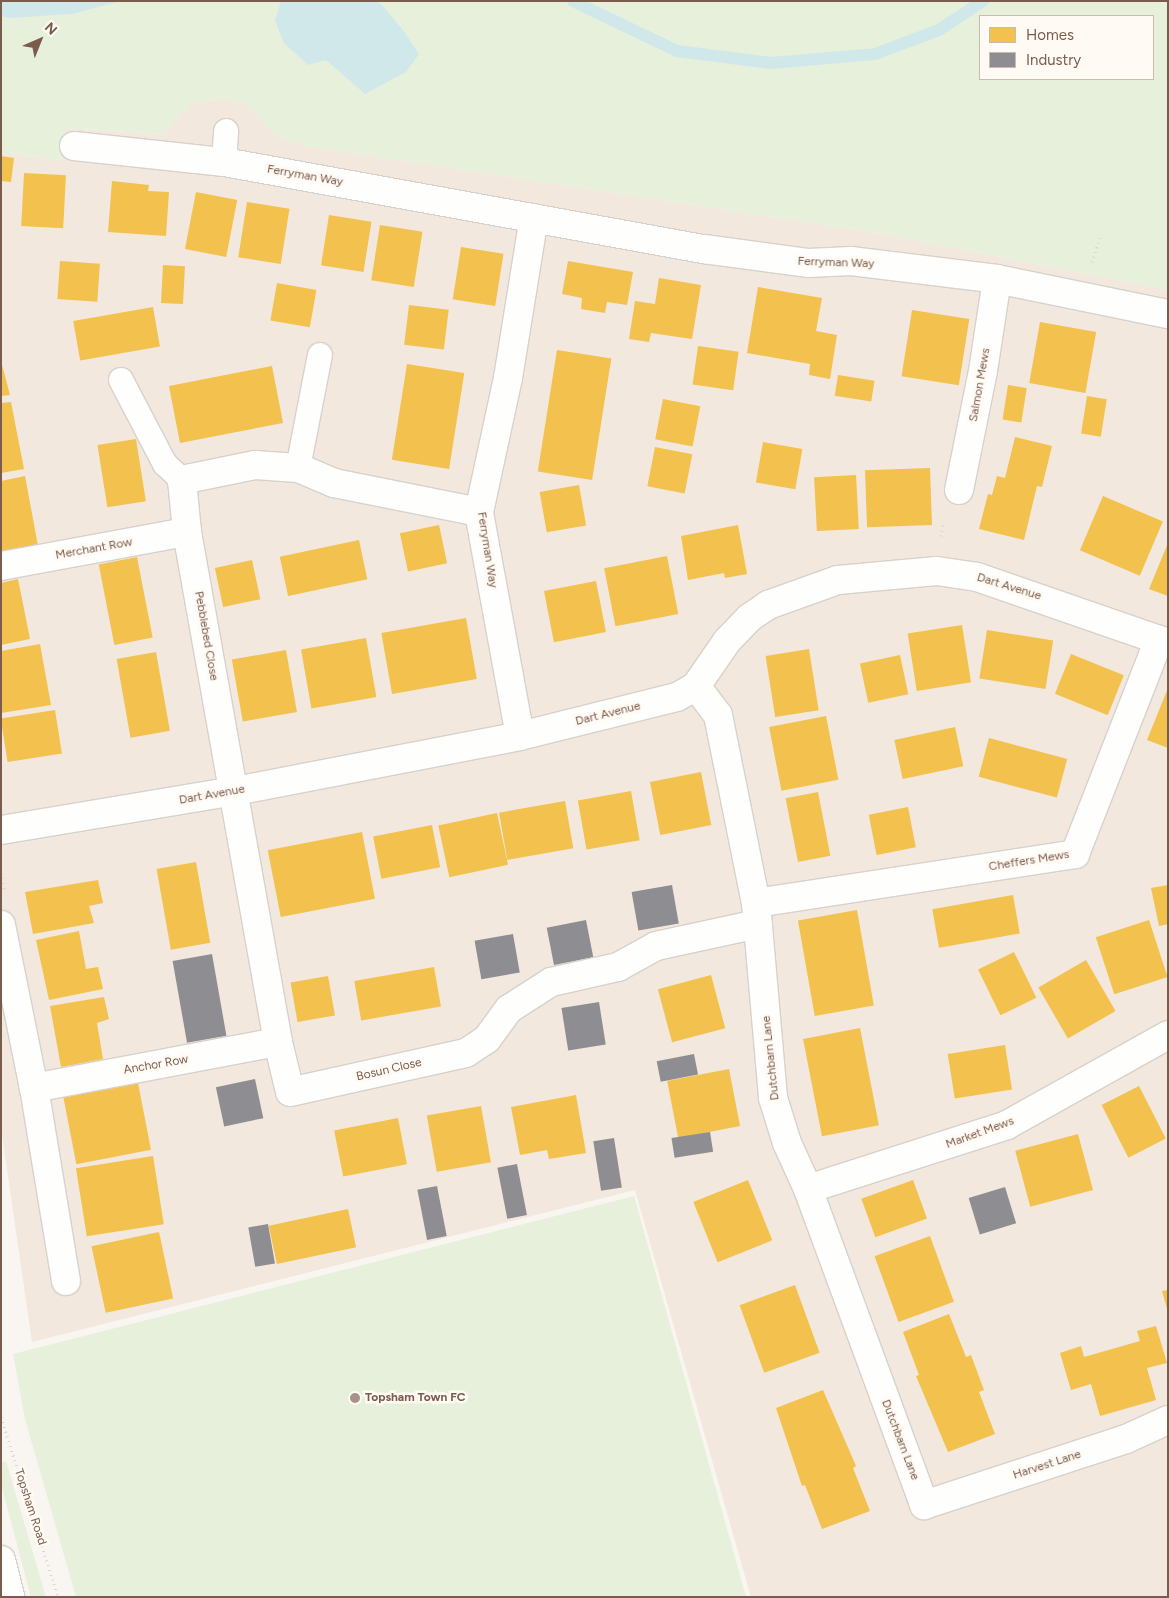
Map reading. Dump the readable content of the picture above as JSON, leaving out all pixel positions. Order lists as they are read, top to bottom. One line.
{"streets":{"street":["Ferryman Way","Salmon Mews","Merchant Row","Dart Avenue","Pebblebed Close","Cheffers Mews","Dutchbarn Lane","Anchor Row","Bosun Close","Market Mews","Harvest Lane"],"path":["Topsham Road"]},"crossings":[["Ferryman Way","Salmon Mews"],["Ferryman Way","Dart Avenue"],["Merchant Row","Pebblebed Close"],["Dart Avenue","Pebblebed Close"],["Dart Avenue","Cheffers Mews"],["Dart Avenue","Dutchbarn Lane"],["Dart Avenue","Bosun Close"],["Pebblebed Close","Bosun Close"],["Cheffers Mews","Dutchbarn Lane"],["Cheffers Mews","Bosun Close"],["Dutchbarn Lane","Bosun Close"],["Dutchbarn Lane","Market Mews"],["Dutchbarn Lane","Harvest Lane"],["Anchor Row","Bosun Close"]],"places":["Topsham Town FC"],"legend":["Homes","Industry"],"north":"top right"}
